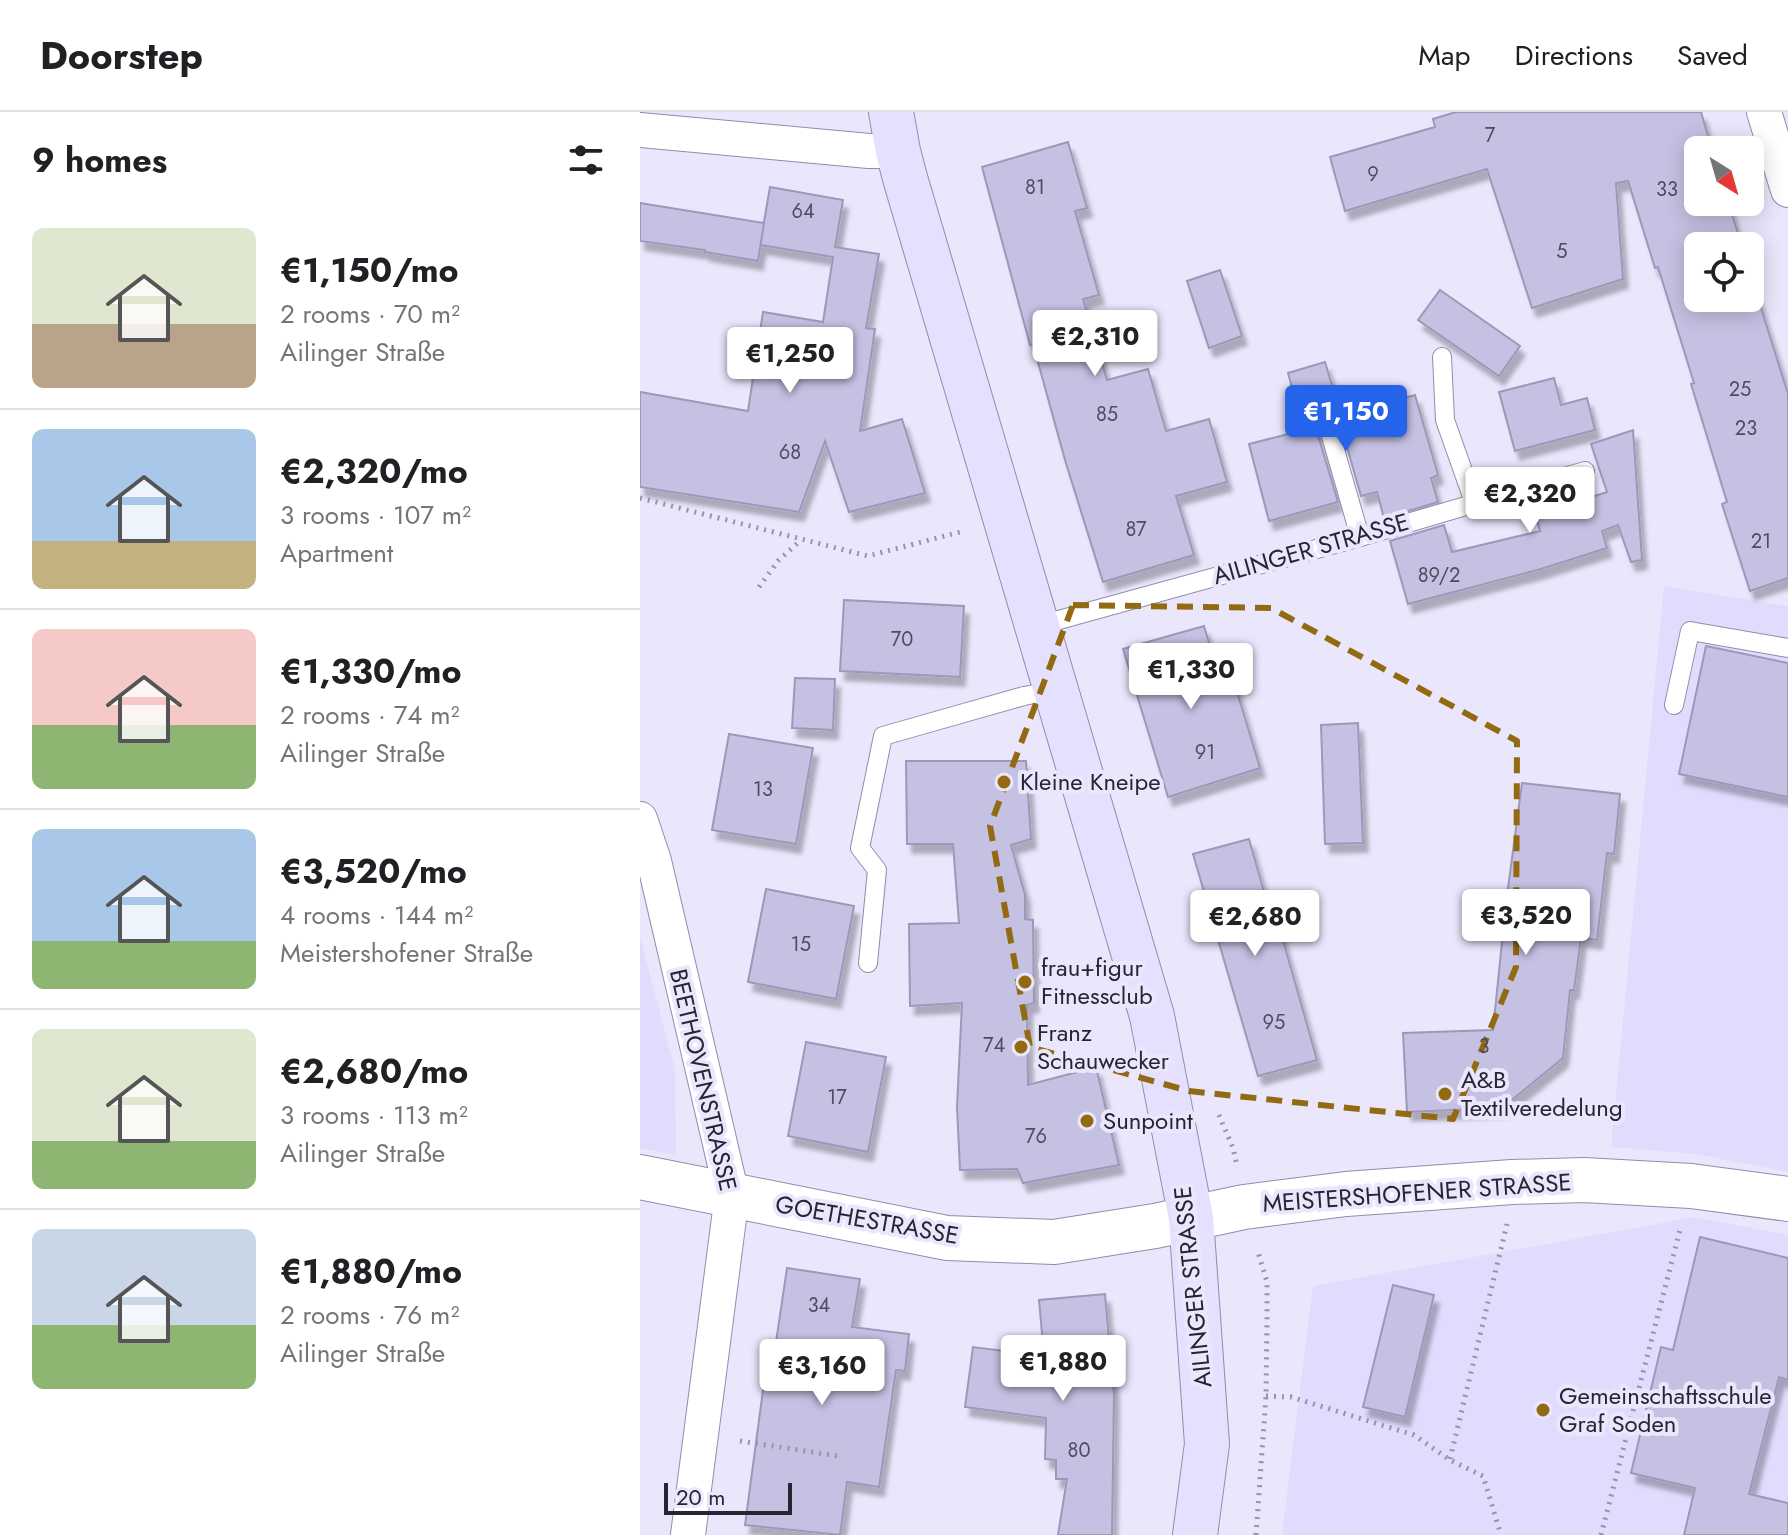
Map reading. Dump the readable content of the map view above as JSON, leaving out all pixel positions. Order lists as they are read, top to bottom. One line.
{"streets":{"main road":["AILINGER STRASSE"],"street":["BEETHOVENSTRASSE","MEISTERSHOFENER STRASSE","GOETHESTRASSE"]},"crossings":[["AILINGER STRASSE","MEISTERSHOFENER STRASSE"],["AILINGER STRASSE","GOETHESTRASSE"],["BEETHOVENSTRASSE","GOETHESTRASSE"],["MEISTERSHOFENER STRASSE","GOETHESTRASSE"]],"places":["Kleine Kneipe","frau+figur Fitnessclub","Franz Schauwecker","A&B Textilveredelung","Sunpoint","Gemeinschaftsschule Graf Soden"],"house_numbers":["7","9","81","33","64","5","25","85","23","68","87","21","89/2","70","91","13","15","95","74","3","17","76","34","80"],"scale_bar":"20 m","north":"bottom right","page":{"header":"Doorstep","nav":["Map","Directions","Saved"],"heading":"9 homes","list":[{"name":"€1,150/mo","note":"2 rooms · 70 m² · Ailinger Straße"},{"name":"€2,320/mo","note":"3 rooms · 107 m² · Apartment"},{"name":"€1,330/mo","note":"2 rooms · 74 m² · Ailinger Straße"},{"name":"€3,520/mo","note":"4 rooms · 144 m² · Meistershofener Straße"},{"name":"€2,680/mo","note":"3 rooms · 113 m² · Ailinger Straße"},{"name":"€1,880/mo","note":"2 rooms · 76 m² · Ailinger Straße"}],"price":["€2,310","€1,250","€1,150","€2,320","€1,330","€3,520","€2,680","€1,880","€3,160"],"scale":"20 m"}}
